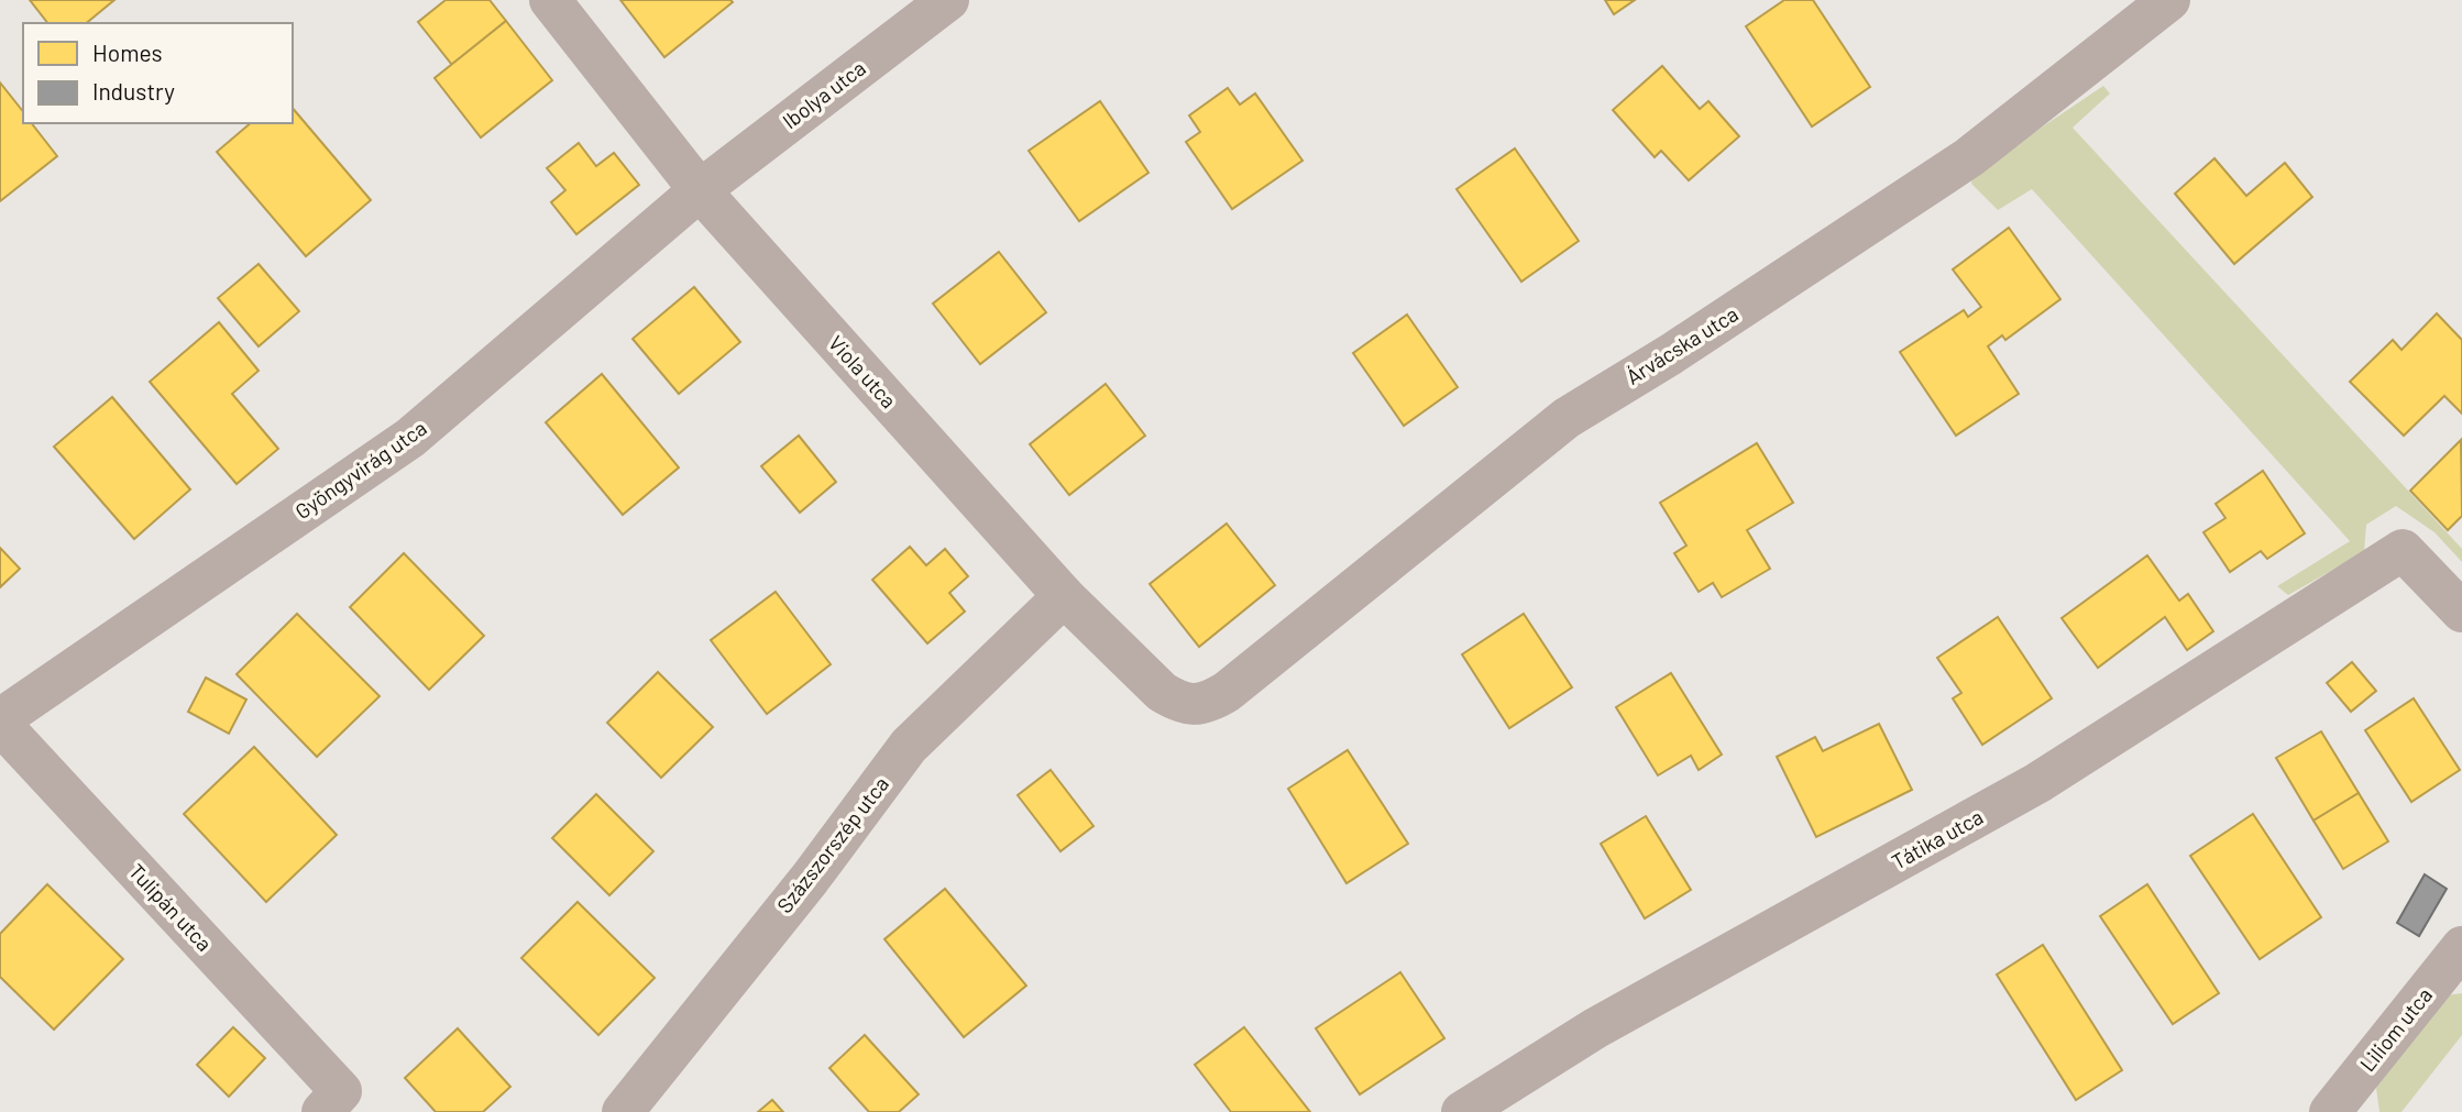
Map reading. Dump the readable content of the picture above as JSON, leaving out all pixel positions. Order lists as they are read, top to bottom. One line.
{"streets":{"street":["Ibolya utca","Árvácska utca","Viola utca","Gyöngyvirág utca","Tátika utca","Százszorszép utca","Tulipán utca","Liliom utca"]},"crossings":[["Ibolya utca","Viola utca"],["Ibolya utca","Gyöngyvirág utca"],["Árvácska utca","Viola utca"],["Viola utca","Gyöngyvirág utca"],["Viola utca","Százszorszép utca"],["Gyöngyvirág utca","Tulipán utca"]],"legend":["Homes","Industry"]}
